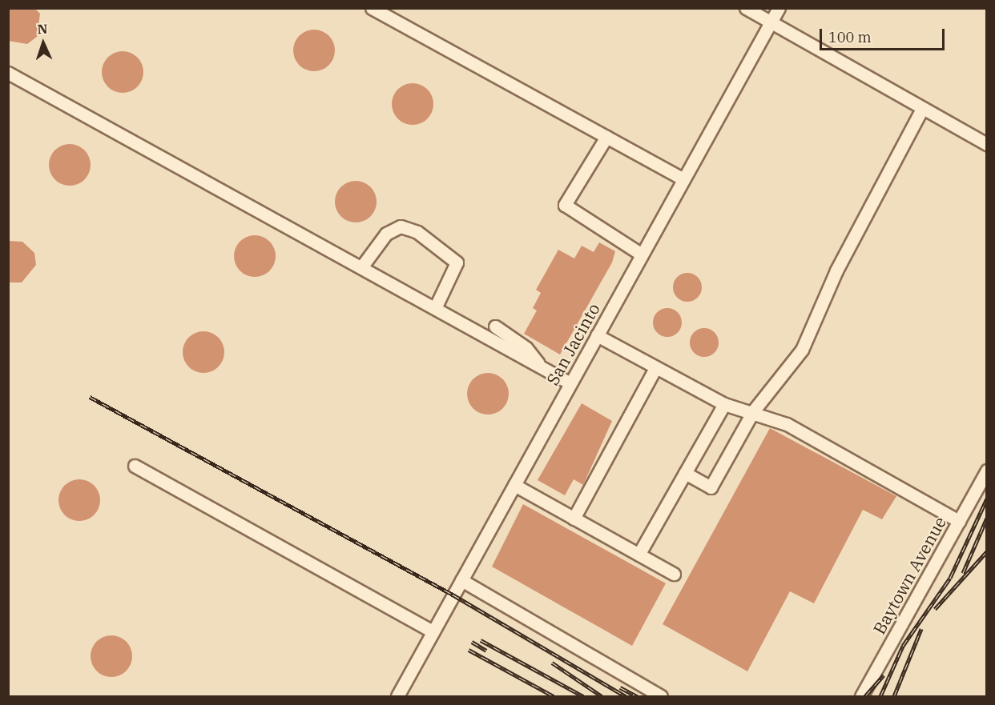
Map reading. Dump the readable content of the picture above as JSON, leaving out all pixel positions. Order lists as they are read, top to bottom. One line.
{"streets":{"street":["San Jacinto","Baytown Avenue"]},"scale_bar":"100 m","north":"top"}
